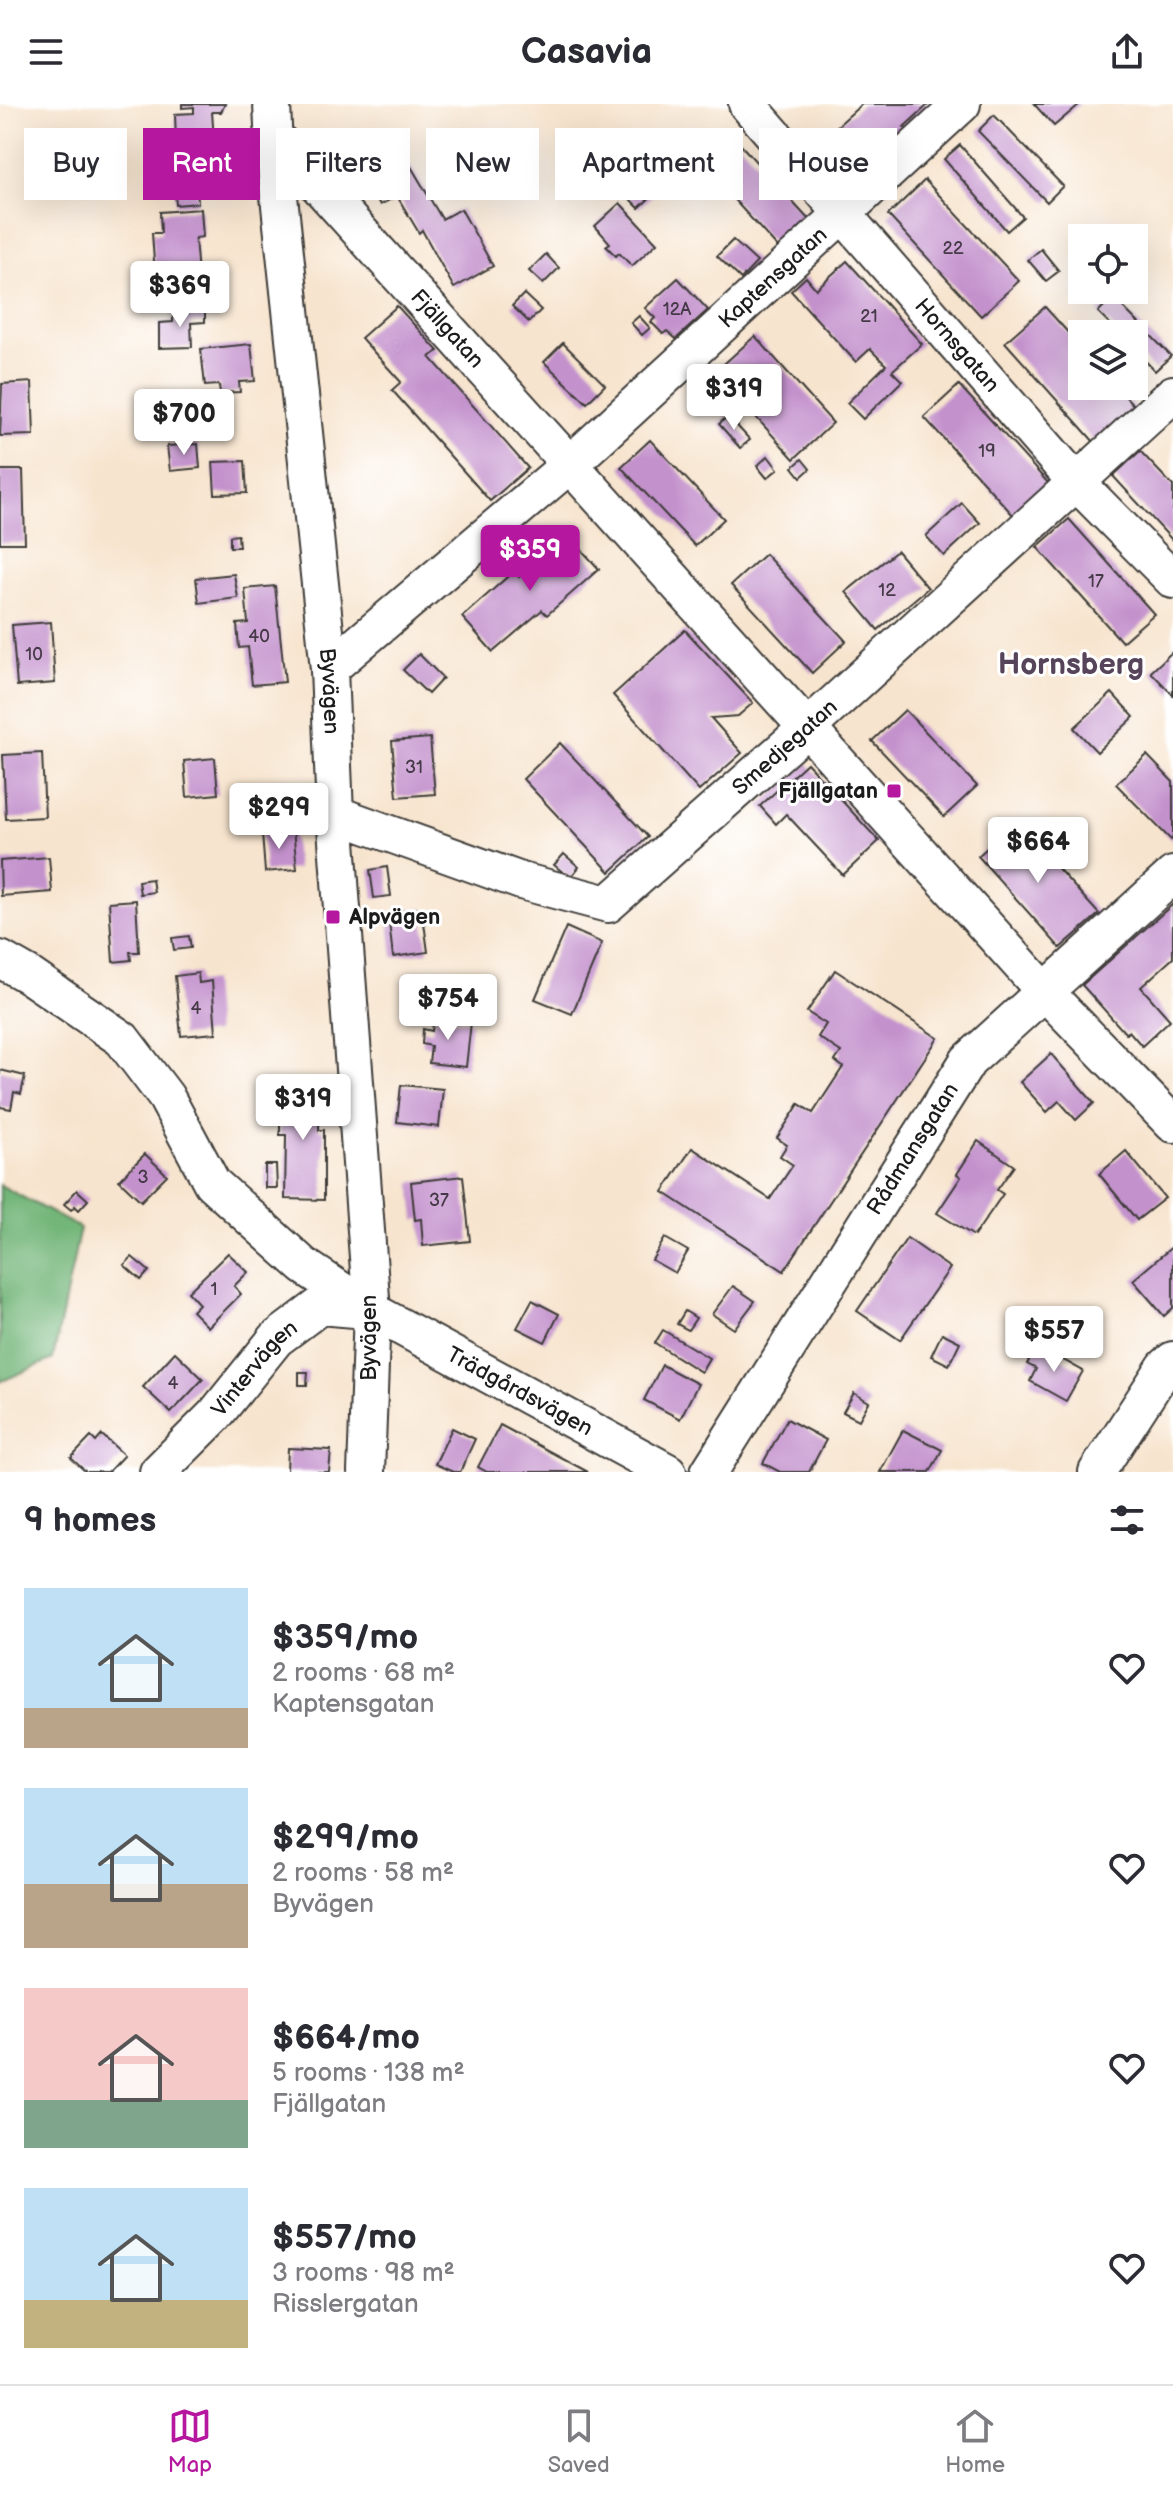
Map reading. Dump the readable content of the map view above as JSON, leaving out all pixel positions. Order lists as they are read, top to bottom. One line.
{"streets":{"street":["Kaptensgatan","Fjällgatan","Hornsgatan","Byvägen","Smedjegatan","Rådmansgatan","Vintervägen","Trädgårdsvägen"]},"crossings":[["Kaptensgatan","Fjällgatan"],["Kaptensgatan","Hornsgatan"],["Kaptensgatan","Byvägen"],["Fjällgatan","Byvägen"],["Fjällgatan","Smedjegatan"],["Fjällgatan","Rådmansgatan"],["Hornsgatan","Smedjegatan"],["Byvägen","Smedjegatan"],["Byvägen","Vintervägen"],["Byvägen","Trädgårdsvägen"],["Vintervägen","Trädgårdsvägen"]],"districts":["Hornsberg"],"places":{"transit":["Fjällgatan","Alpvägen"]},"house_numbers":["22","12A","21","19","17","12","40","10","31","4","3","37","1","4"],"page":{"header":"Casavia","chip":["Buy","Rent","Filters","New","Apartment","House"],"price":["$369","$319","$700","$359","$299","$664","$754","$319","$557"],"heading":"9 homes","list":[{"name":"$359/mo","note":"2 rooms · 68 m² · Kaptensgatan"},{"name":"$299/mo","note":"2 rooms · 58 m² · Byvägen"},{"name":"$664/mo","note":"5 rooms · 138 m² · Fjällgatan"},{"name":"$557/mo","note":"3 rooms · 98 m² · Risslergatan"}],"tabs":["Map","Saved","Home"]}}
